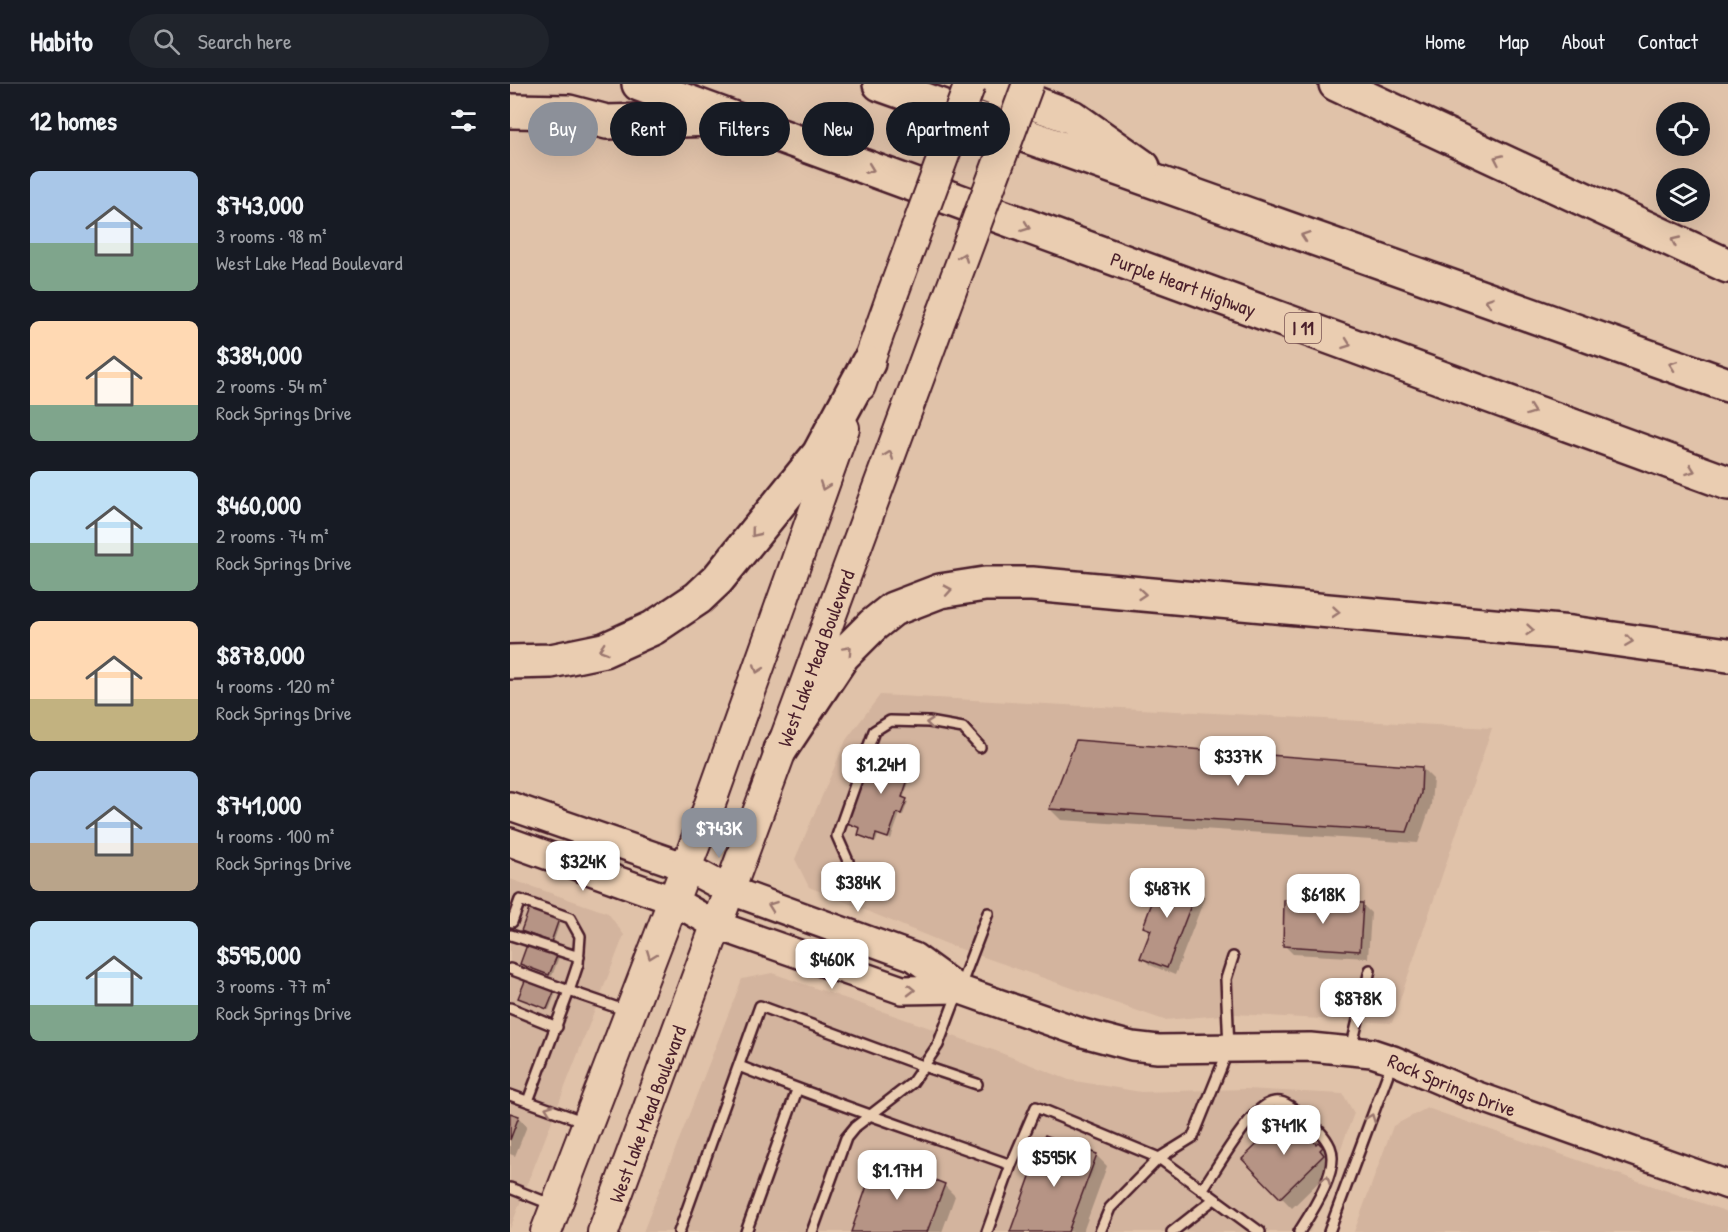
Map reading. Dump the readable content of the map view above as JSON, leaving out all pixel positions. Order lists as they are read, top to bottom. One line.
{"streets":{"highway":["Purple Heart Highway","I 11"],"main road":["West Lake Mead Boulevard"],"street":["Rock Springs Drive"]},"crossings":[["West Lake Mead Boulevard","Rock Springs Drive"]],"page":{"header":"Habito","search":"Search here","nav":["Home","Map","About","Contact"],"heading":"12 homes","chip":["Buy","Rent","Filters","New","Apartment"],"list":[{"name":"$743,000","note":"3 rooms · 98 m² · West Lake Mead Boulevard"},{"name":"$384,000","note":"2 rooms · 54 m² · Rock Springs Drive"},{"name":"$460,000","note":"2 rooms · 74 m² · Rock Springs Drive"},{"name":"$878,000","note":"4 rooms · 120 m² · Rock Springs Drive"},{"name":"$741,000","note":"4 rooms · 100 m² · Rock Springs Drive"},{"name":"$595,000","note":"3 rooms · 77 m² · Rock Springs Drive"}],"price":["$337K","$1.24M","$743K","$324K","$384K","$487K","$618K","$460K","$878K","$741K","$595K","$1.17M"]}}
